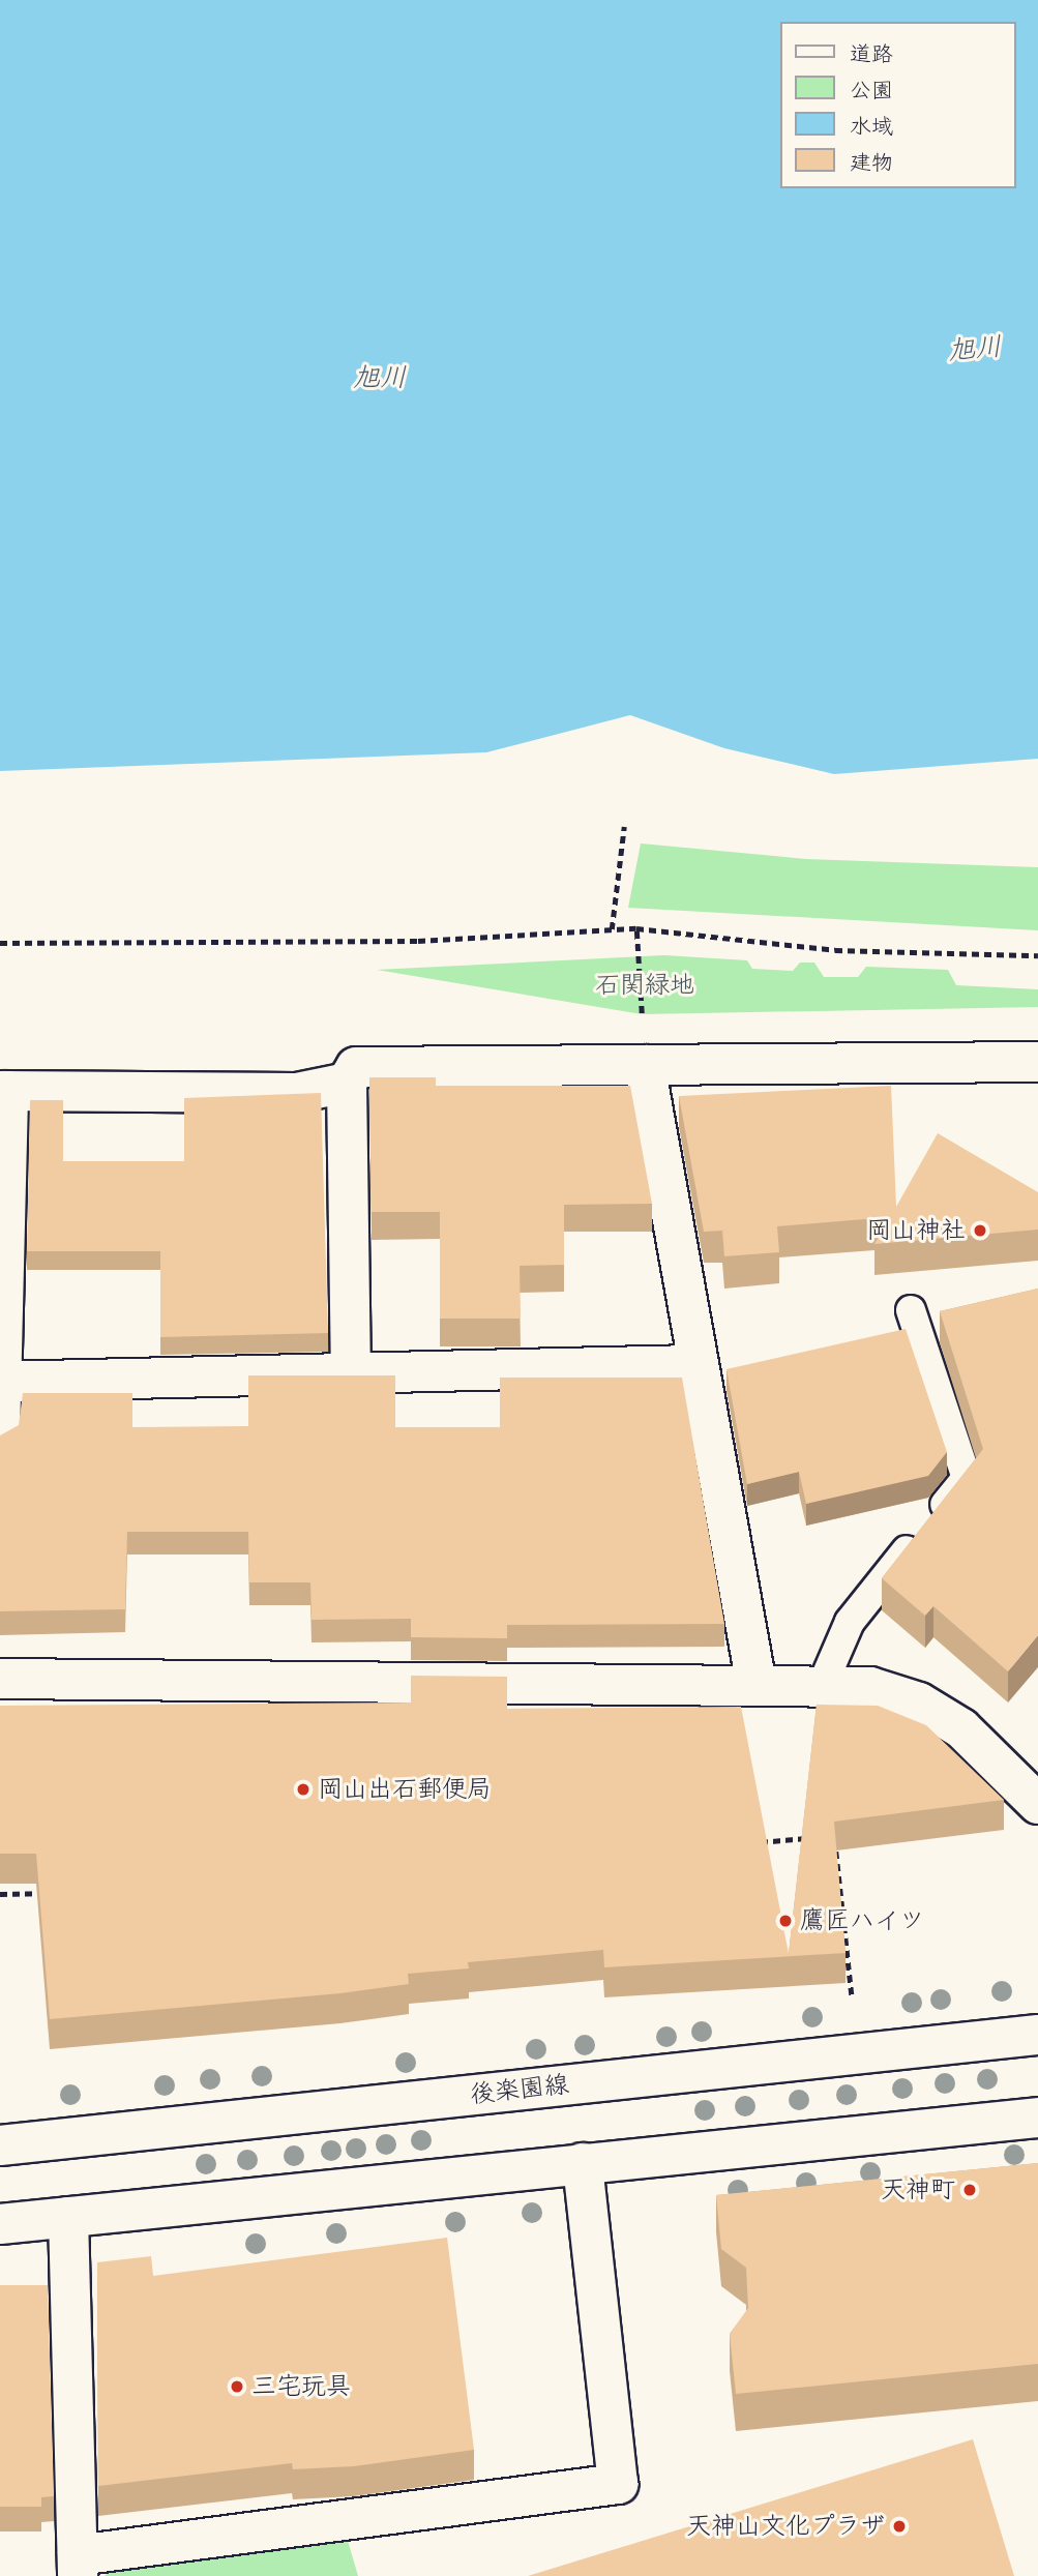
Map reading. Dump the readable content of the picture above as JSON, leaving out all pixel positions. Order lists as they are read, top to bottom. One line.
{"streets":{"street":["後楽園線"]},"water":["旭川"],"parks":["石関緑地"],"places":["岡山神社","岡山出石郵便局","鷹匠ハイツ","天神町","三宅玩具","天神山文化プラザ"],"legend":["道路","公園","水域","建物"]}
